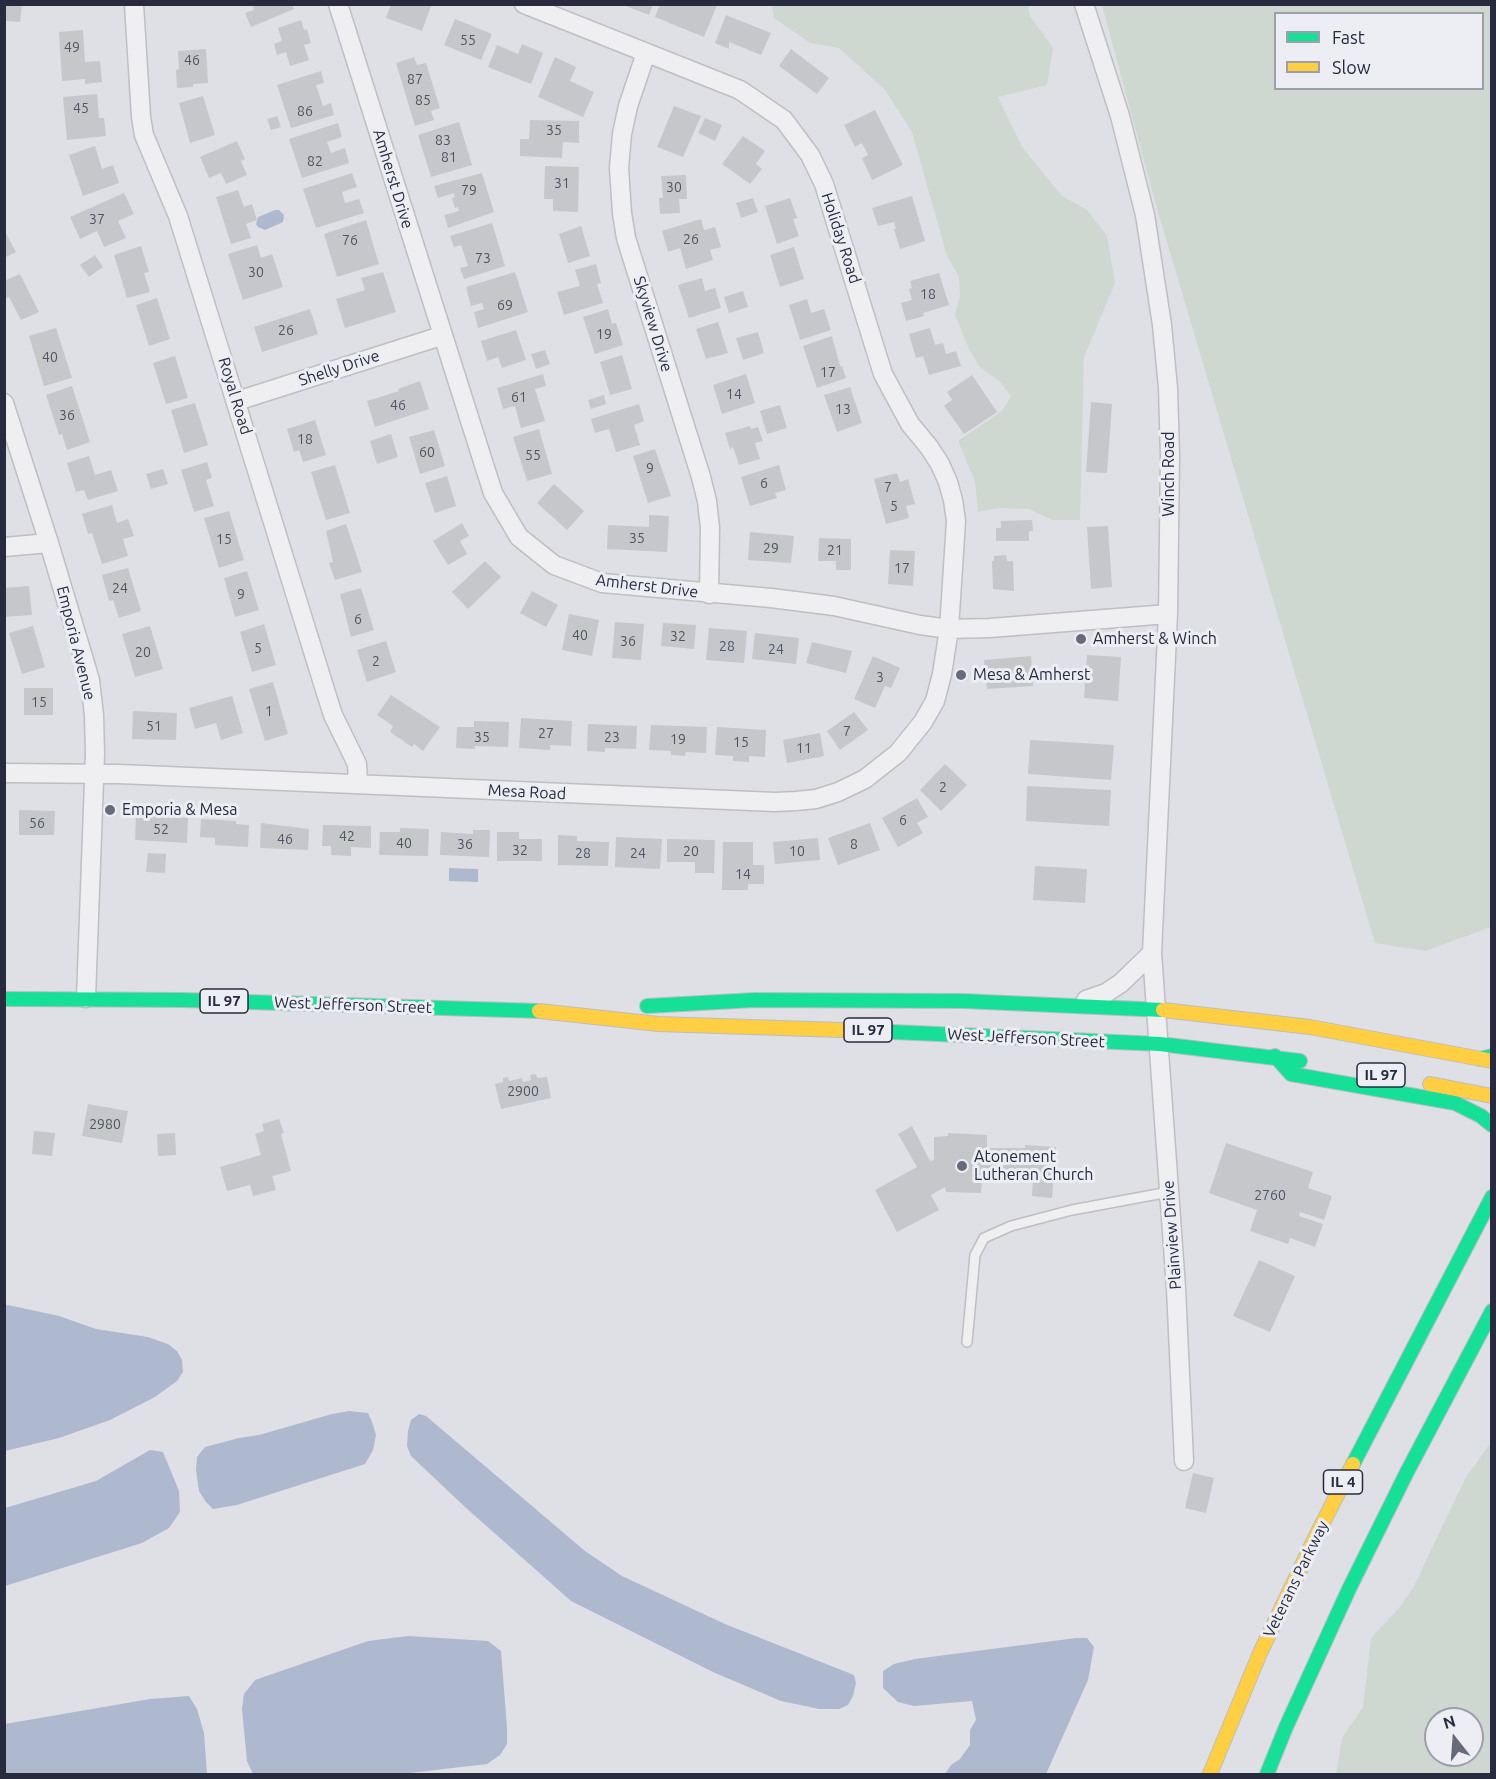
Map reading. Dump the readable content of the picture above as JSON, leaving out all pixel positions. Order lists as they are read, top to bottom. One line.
{"streets":{"main road":["IL 97","West Jefferson Street","IL 4","Veterans Parkway"],"street":["Amherst Drive","Holiday Road","Skyview Drive","Shelly Drive","Royal Road","Winch Road","Emporia Avenue","Mesa Road","Plainview Drive"]},"crossings":[["Amherst Drive","Holiday Road"],["Amherst Drive","Skyview Drive"],["Amherst Drive","Shelly Drive"],["Amherst Drive","Winch Road"],["Amherst Drive","Mesa Road"],["Holiday Road","Skyview Drive"],["Holiday Road","Mesa Road"],["Shelly Drive","Royal Road"],["Royal Road","Mesa Road"],["Winch Road","West Jefferson Street"],["Winch Road","Plainview Drive"],["Emporia Avenue","Mesa Road"],["Emporia Avenue","West Jefferson Street"],["West Jefferson Street","Plainview Drive"]],"places":["Amherst & Winch","Mesa & Amherst","Emporia & Mesa","Atonement Lutheran Church"],"house_numbers":["55","49","46","87","85","45","86","35","83","81","82","31","30","79","37","26","76","73","30","18","69","26","19","40","17","14","61","46","13","36","18","60","55","9","6","7","5","35","15","29","21","17","24","9","6","40","32","36","28","5","24","20","2","3","15","1","51","7","27","35","23","19","15","11","2","6","56","52","42","46","40","36","8","32","20","10","28","24","14","2900","2980","2760"],"legend":["Fast","Slow"],"north":"top"}
